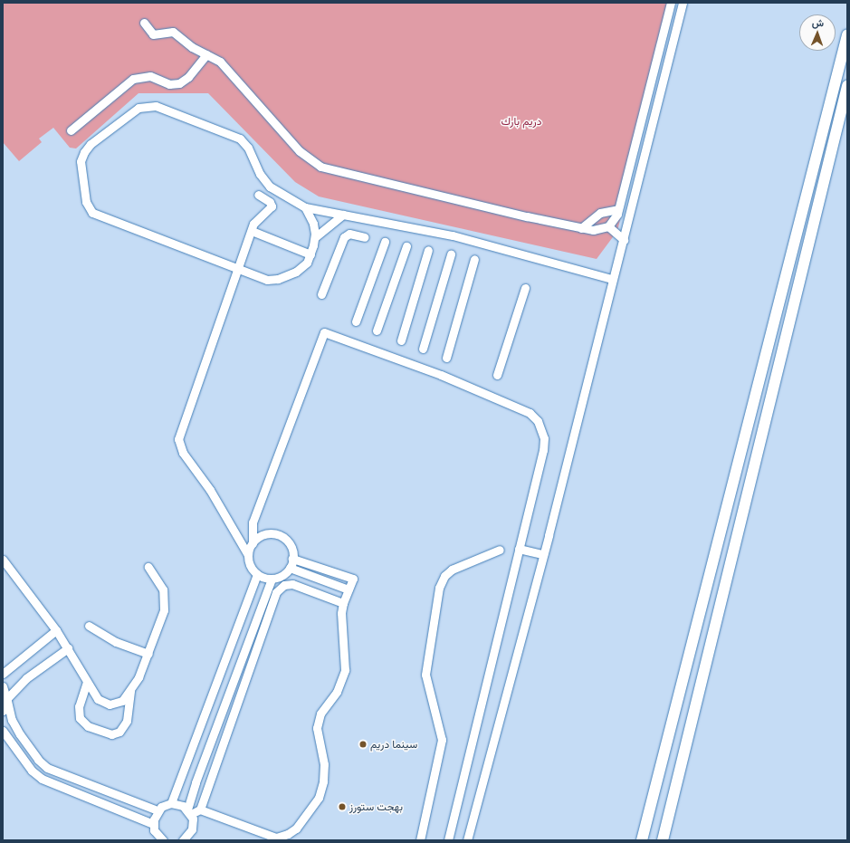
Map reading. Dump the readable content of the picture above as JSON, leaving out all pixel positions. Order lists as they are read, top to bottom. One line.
{"parks":["دريم بارك"],"places":["سينما دريم","بهجت ستورز"],"north":"top"}
